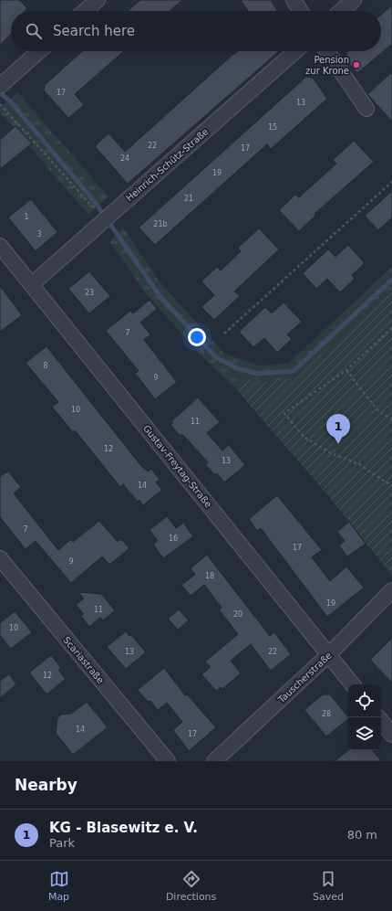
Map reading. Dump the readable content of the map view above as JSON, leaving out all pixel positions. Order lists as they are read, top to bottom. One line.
{"streets":{"street":["Heinrich-Schütz-Straße","Gustav-Freytag-Straße","Scariastraße","Tauscherstraße"]},"crossings":[["Heinrich-Schütz-Straße","Gustav-Freytag-Straße"],["Gustav-Freytag-Straße","Tauscherstraße"]],"places":["Pension zur Krone"],"house_numbers":["17","13","15","22","17","24","19","21","1","21b","3","23","7","8","9","10","11","12","13","14","7","16","17","9","18","19","11","20","10","13","22","12","28","14","17"],"page":{"search":"Search here","pins":"1","heading":"Nearby","list":[{"mark":"1","name":"KG - Blasewitz e. V.","note":"Park","value":"80 m"}],"nav":["Map","Directions","Saved"]}}
